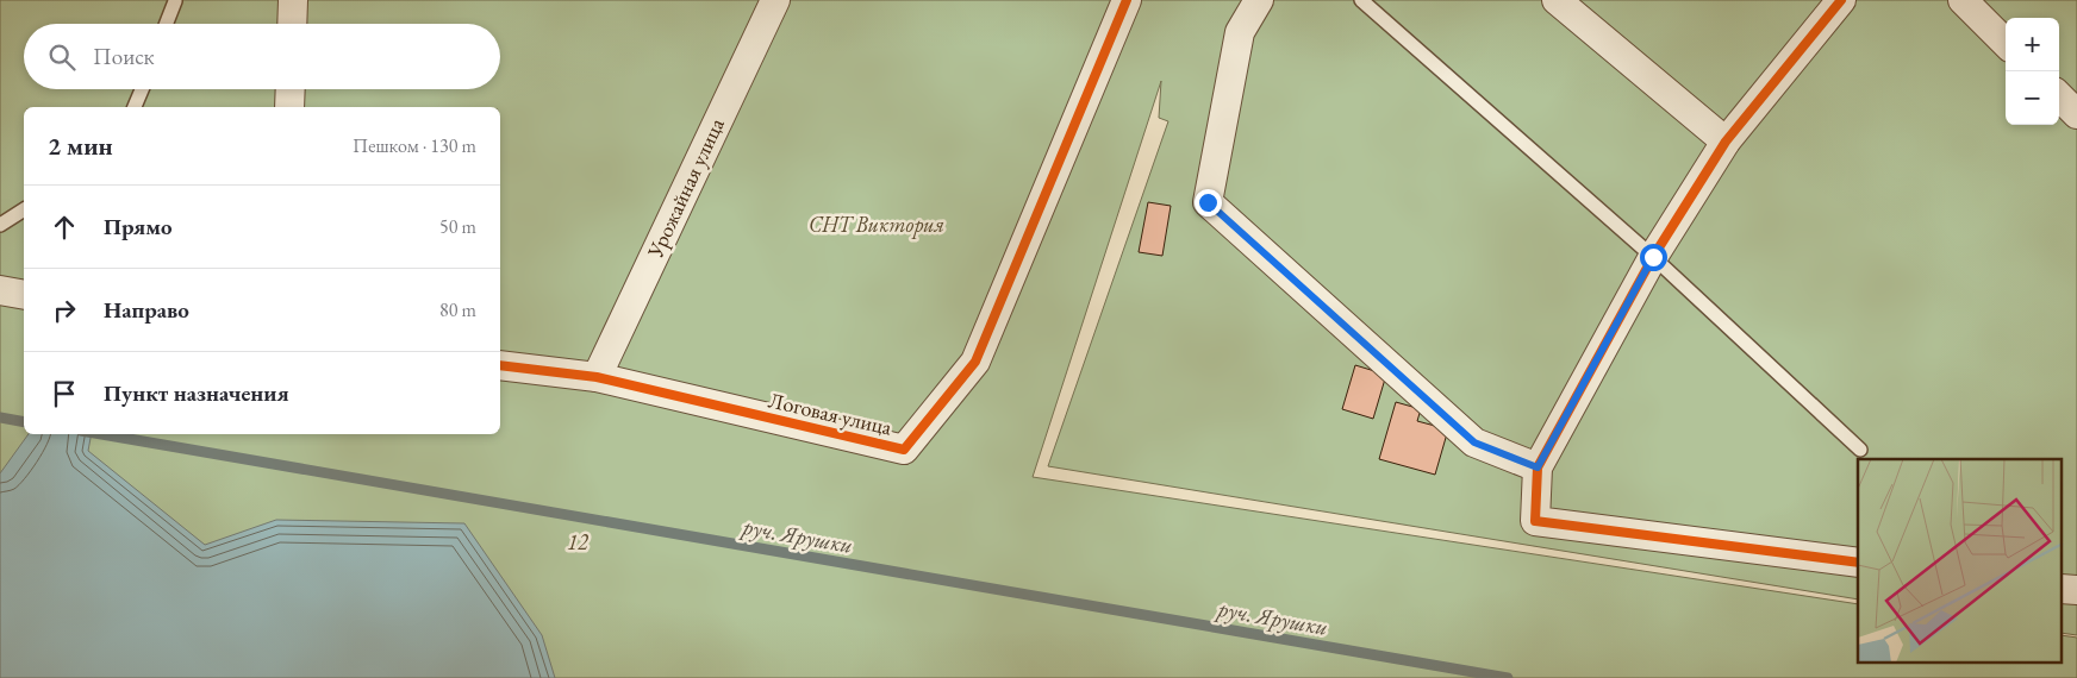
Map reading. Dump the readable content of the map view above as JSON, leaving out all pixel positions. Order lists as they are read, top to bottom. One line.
{"streets":{"street":["Урожайная улица","Логовая улица"]},"crossings":[["Урожайная улица","Логовая улица"]],"water":["руч. Ярушки"],"parks":["СНТ Виктория","12"],"page":{"map_buttons":["+","−"],"search":"Поиск","heading":["2 мин","Пешком · 130 m"],"list":[["Прямо","50 m"],["Направо","80 m"],"Пункт назначения"]}}
